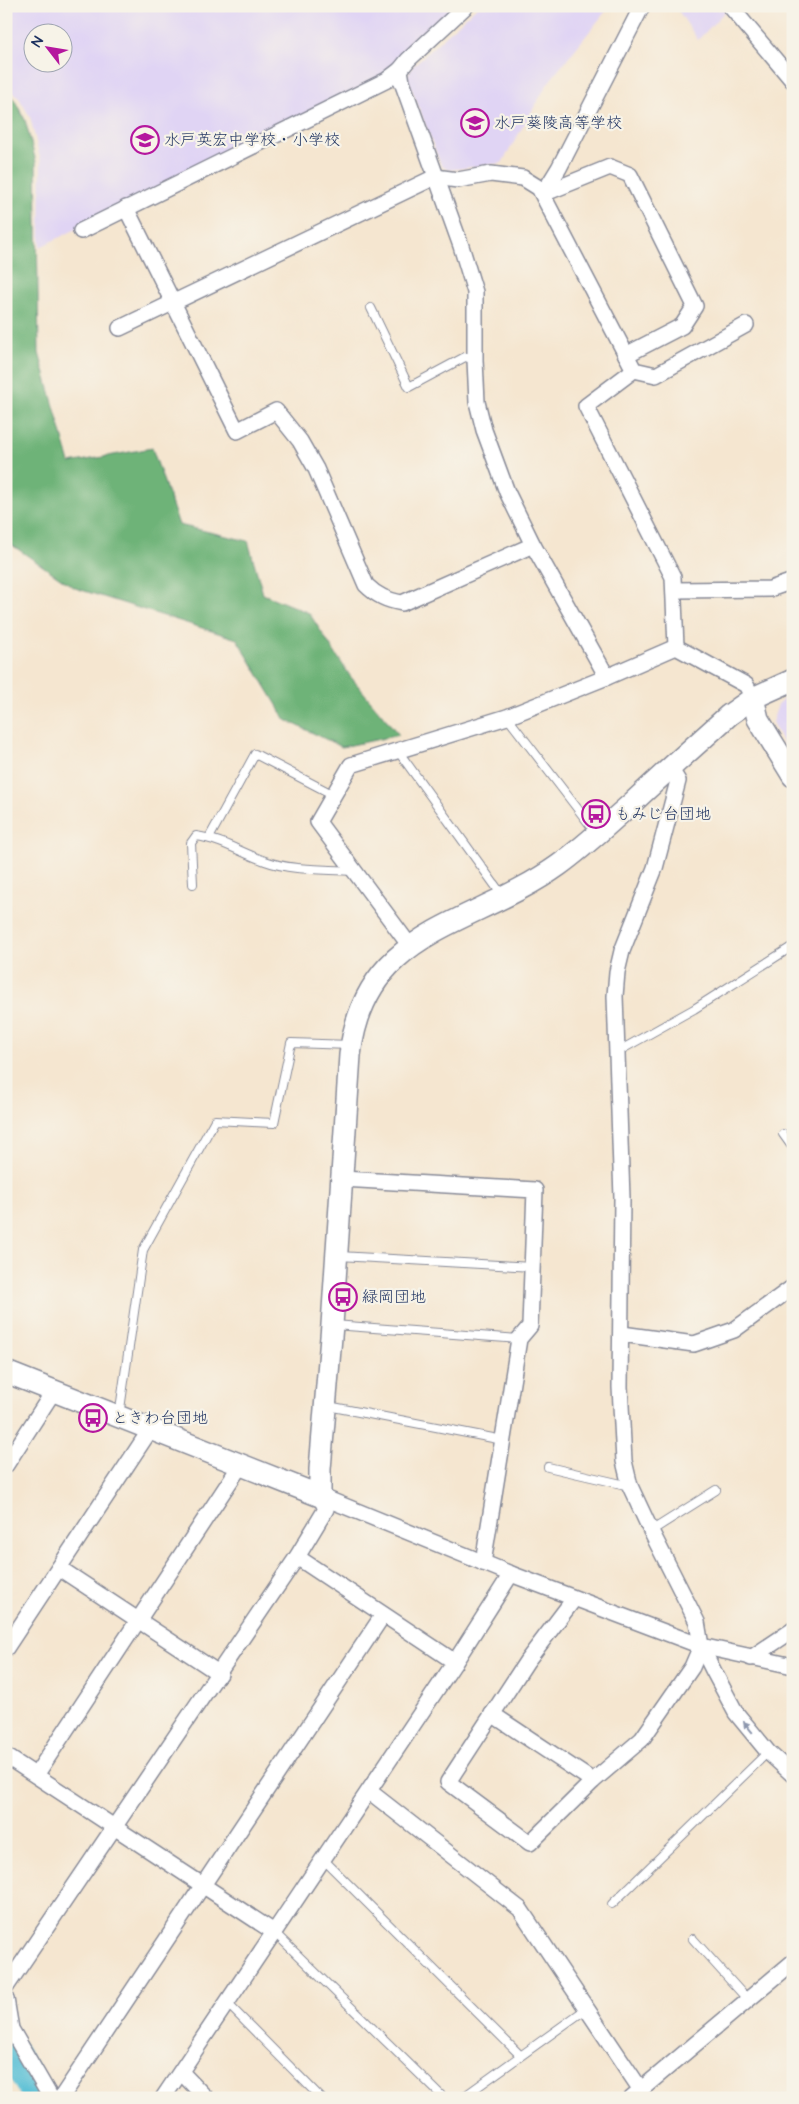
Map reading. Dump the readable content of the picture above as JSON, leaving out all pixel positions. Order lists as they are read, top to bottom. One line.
{"places":{"school or university":["水戸葵陵高等学校","水戸英宏中学校・小学校"],"bus stop":["もみじ台団地","緑岡団地","ときわ台団地"]},"north":"top left"}
